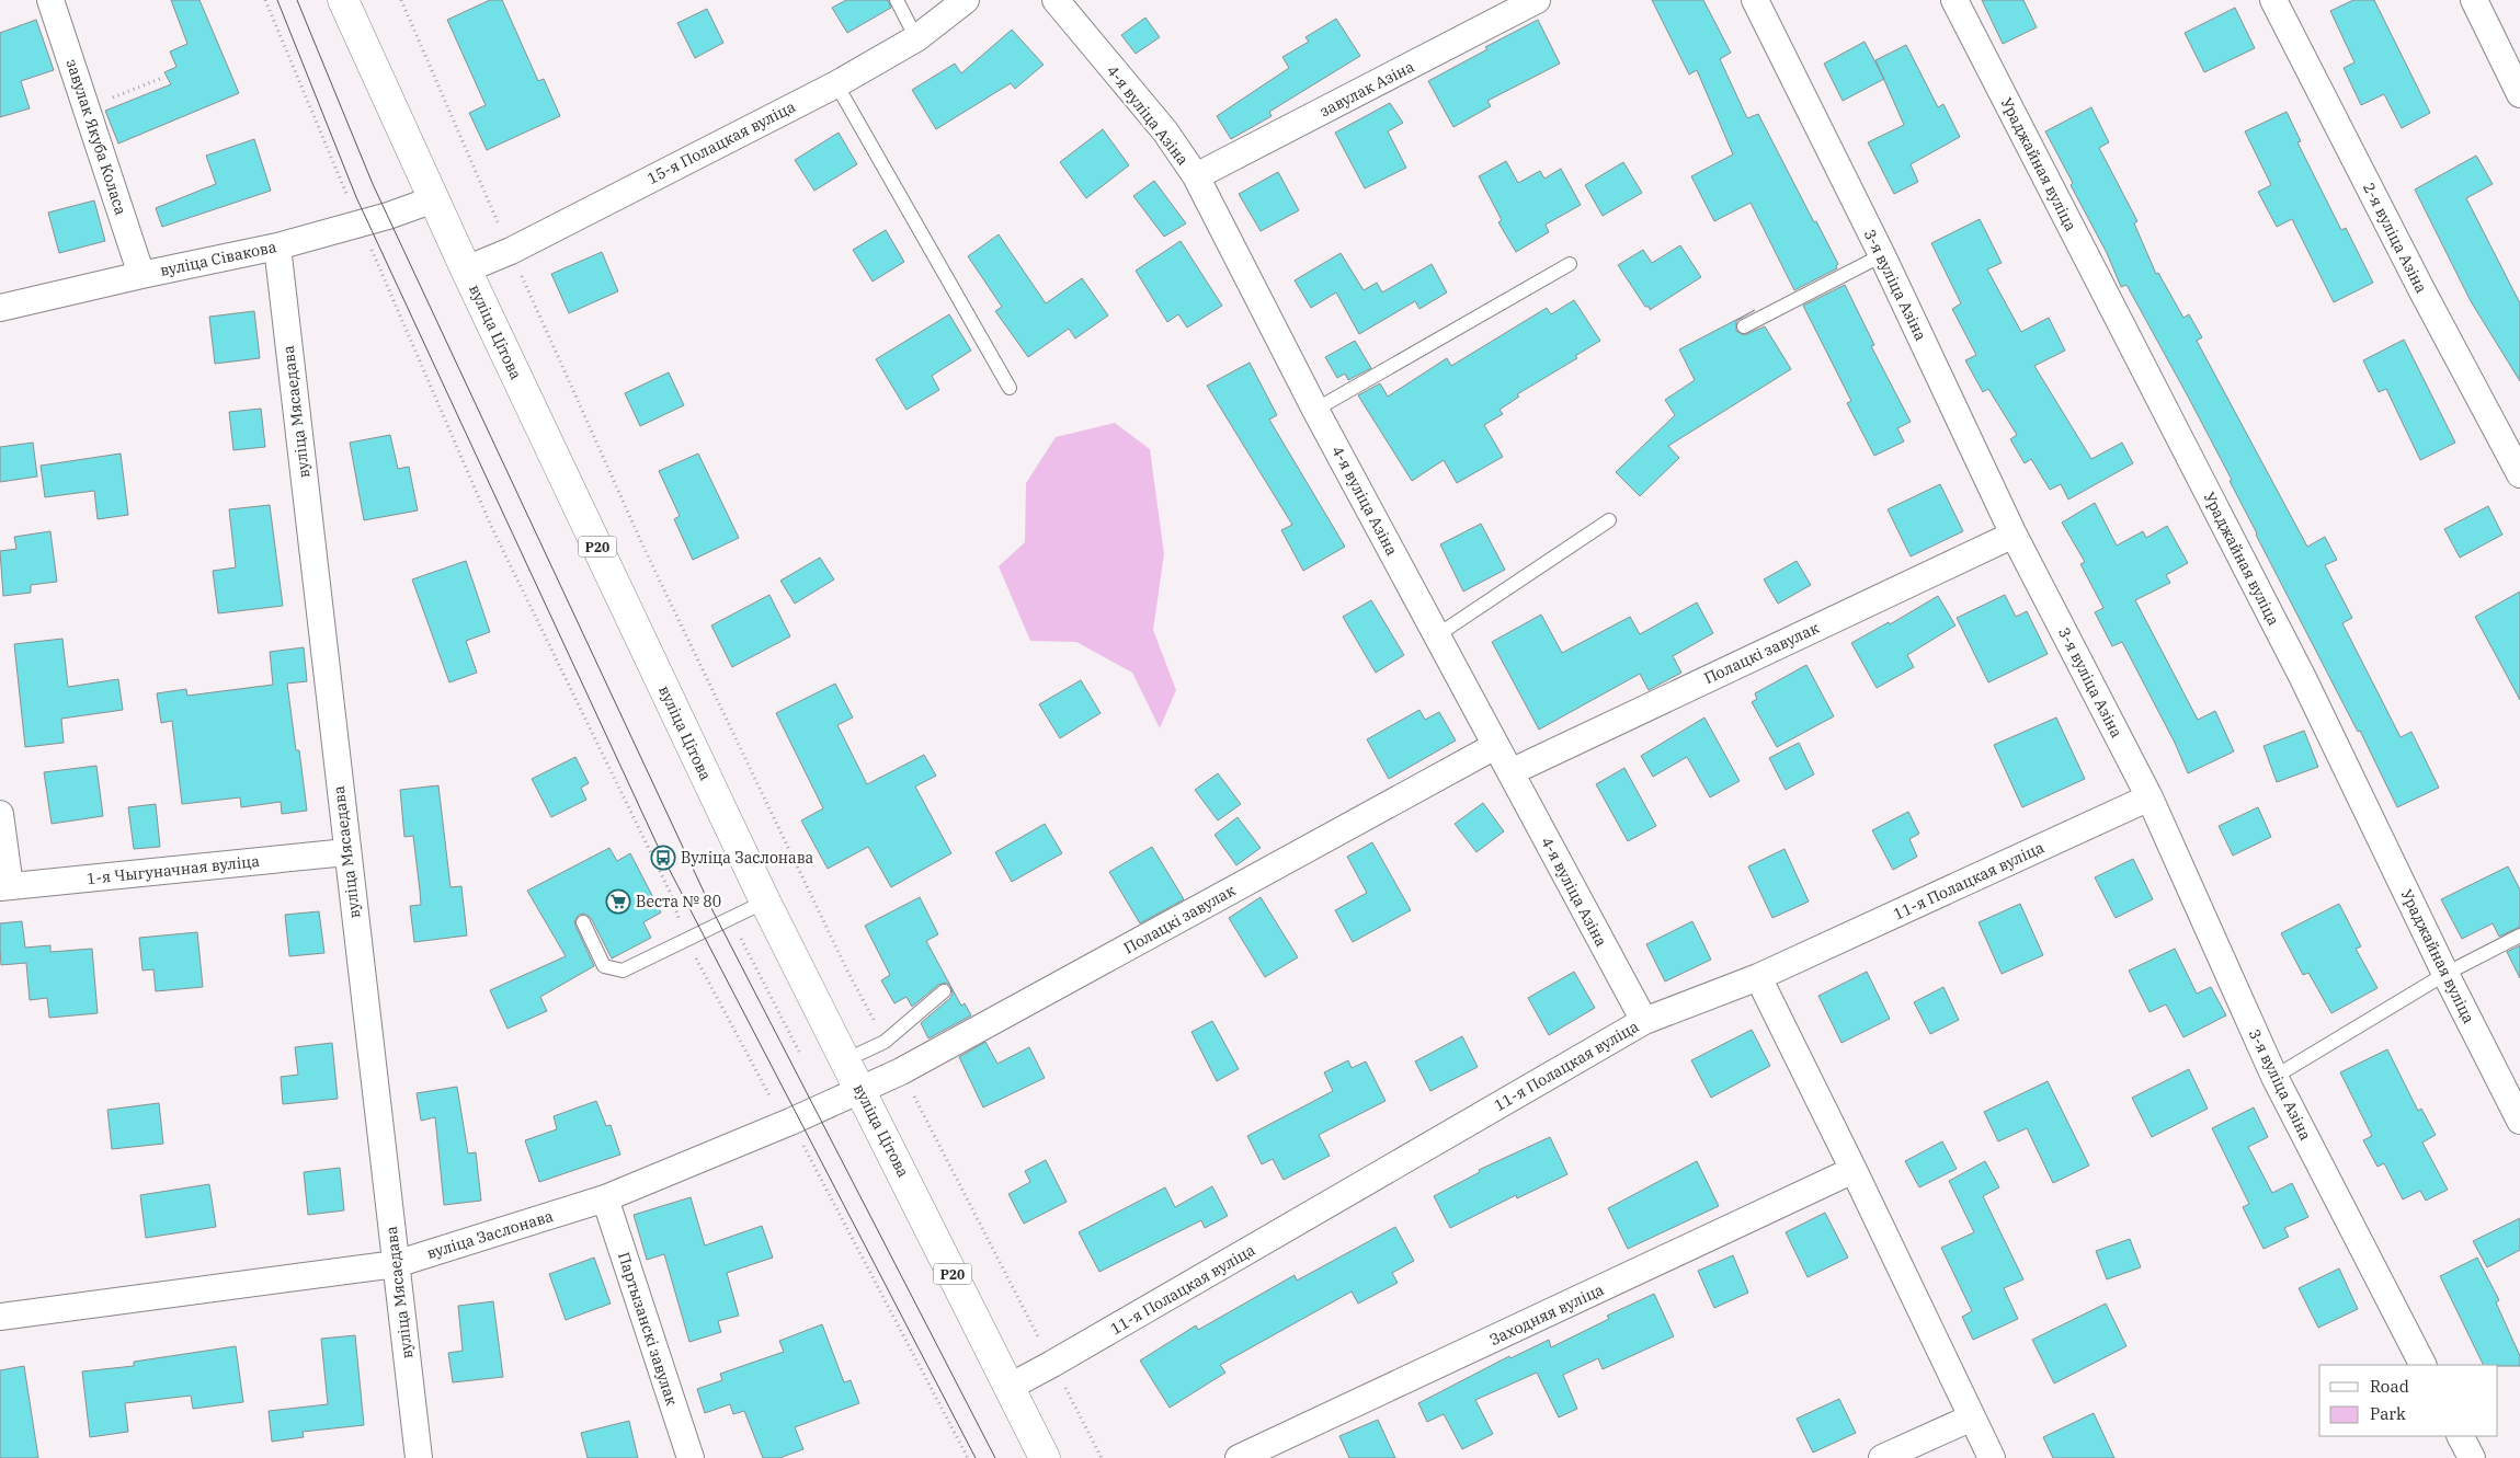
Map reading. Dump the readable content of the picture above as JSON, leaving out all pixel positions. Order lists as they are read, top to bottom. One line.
{"streets":{"main road":["вуліца Цітова","Р20"],"street":["завулак Азіна","4-я вуліца Азіна","завулак Якуба Коласа","15-я Полацкая вуліца","Ураджайная вуліца","2-я вуліца Азіна","вуліца Сівакова","3-я вуліца Азіна","вуліца Мясаедава","Полацкі завулак","1-я Чыгуначная вуліца","11-я Полацкая вуліца","вуліца Заслонава","Заходняя вуліца","Партызанскі завулак"]},"crossings":[["завулак Азіна","4-я вуліца Азіна"],["4-я вуліца Азіна","Полацкі завулак"],["4-я вуліца Азіна","11-я Полацкая вуліца"],["завулак Якуба Коласа","вуліца Сівакова"],["15-я Полацкая вуліца","вуліца Цітова"],["вуліца Сівакова","вуліца Цітова"],["вуліца Сівакова","вуліца Мясаедава"],["3-я вуліца Азіна","Полацкі завулак"],["3-я вуліца Азіна","11-я Полацкая вуліца"],["вуліца Цітова","Полацкі завулак"],["вуліца Цітова","11-я Полацкая вуліца"],["вуліца Цітова","вуліца Заслонава"],["вуліца Мясаедава","1-я Чыгуначная вуліца"],["вуліца Мясаедава","вуліца Заслонава"],["Полацкі завулак","вуліца Заслонава"],["вуліца Заслонава","Партызанскі завулак"]],"places":{"bus stop":["Вуліца Заслонава"],"supermarket":["Веста № 80"]},"legend":["Road","Park"]}
